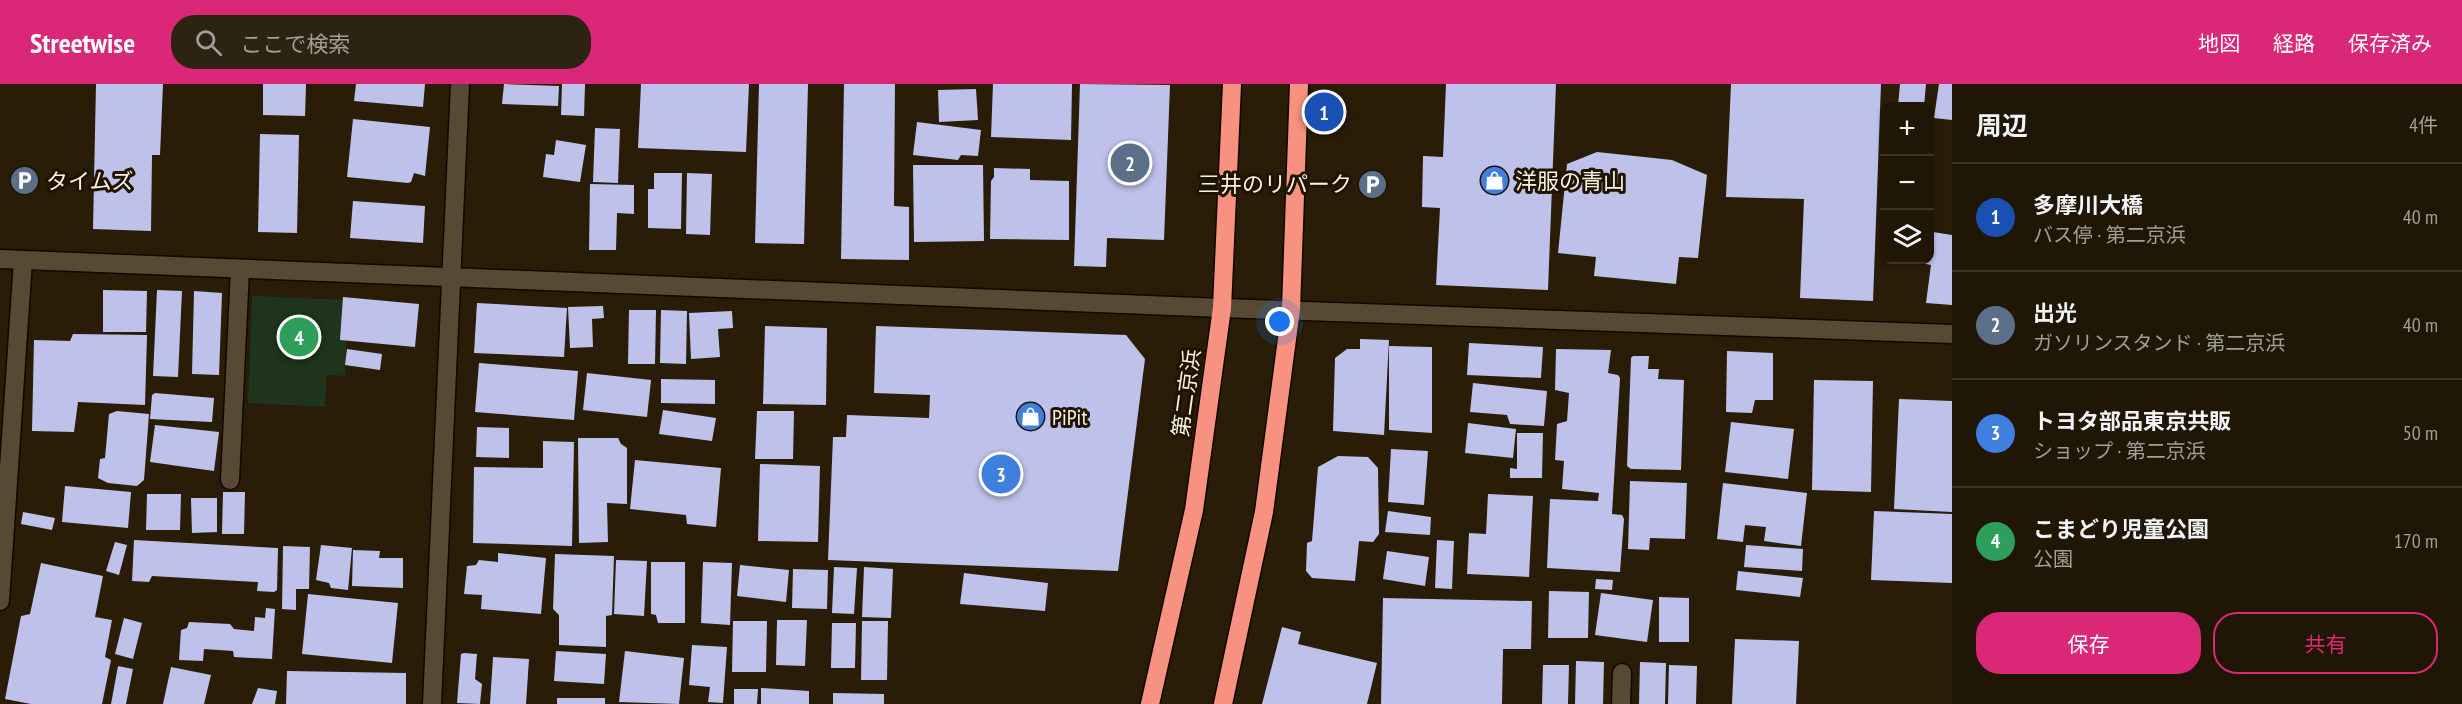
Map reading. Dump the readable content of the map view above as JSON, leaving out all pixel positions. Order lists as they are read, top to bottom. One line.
{"streets":{"highway":["第二京浜"]},"places":{"parking":["タイムズ","三井のリパーク"],"shop":["洋服の青山","PiPit"]},"page":{"header":"Streetwise","search":"ここで検索","nav":["地図","経路","保存済み"],"heading":["周辺","4件"],"pins":["1","2","4","3"],"map_buttons":["+","−"],"list":[{"mark":"1","name":"多摩川大橋","note":"バス停 · 第二京浜","value":"40 m"},{"mark":"2","name":"出光","note":"ガソリンスタンド · 第二京浜","value":"40 m"},{"mark":"3","name":"トヨタ部品東京共販","note":"ショップ · 第二京浜","value":"50 m"},{"mark":"4","name":"こまどり児童公園","note":"公園","value":"170 m"}],"buttons":["保存","共有"]}}
